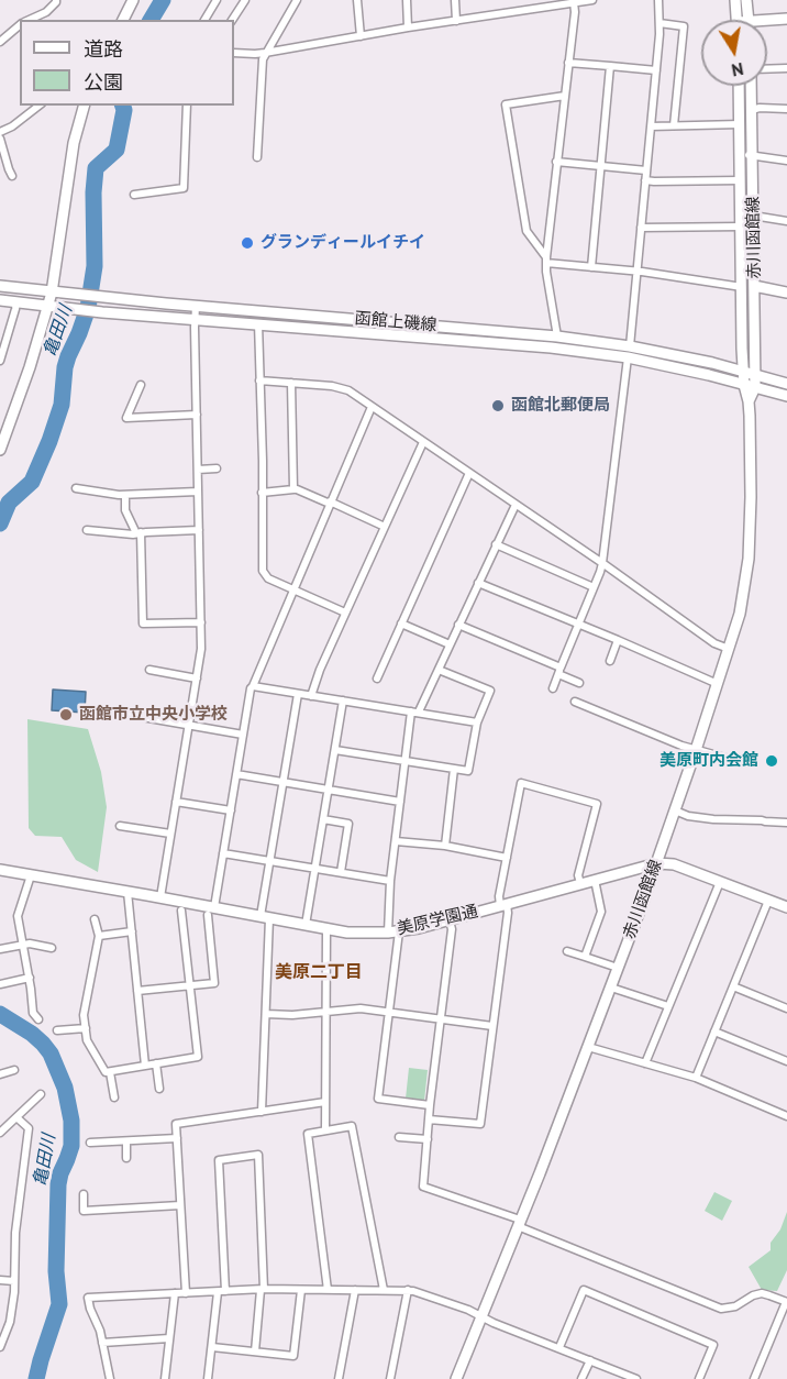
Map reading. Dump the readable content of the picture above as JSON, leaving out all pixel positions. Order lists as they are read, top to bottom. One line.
{"streets":{"main road":["赤川函館線","函館上磯線","美原学園通"]},"crossings":[["赤川函館線","函館上磯線"],["赤川函館線","美原学園通"]],"districts":["美原二丁目"],"water":["亀田川"],"places":["グランディールイチイ","函館北郵便局","函館市立中央小学校","美原町内会館"],"legend":["道路","公園"],"north":"bottom"}
